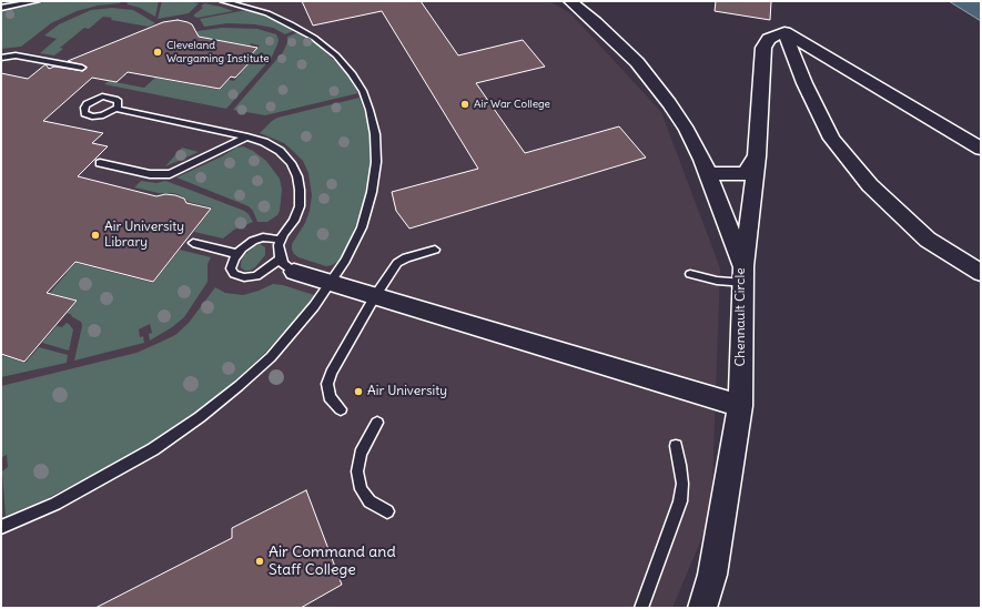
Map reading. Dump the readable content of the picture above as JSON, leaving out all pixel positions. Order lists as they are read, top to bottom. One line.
{"streets":{"street":["Chennault Circle"]},"places":["Cleveland Wargaming Institute","Air War College","Air University Library","Air University","Air Command and Staff College"]}
